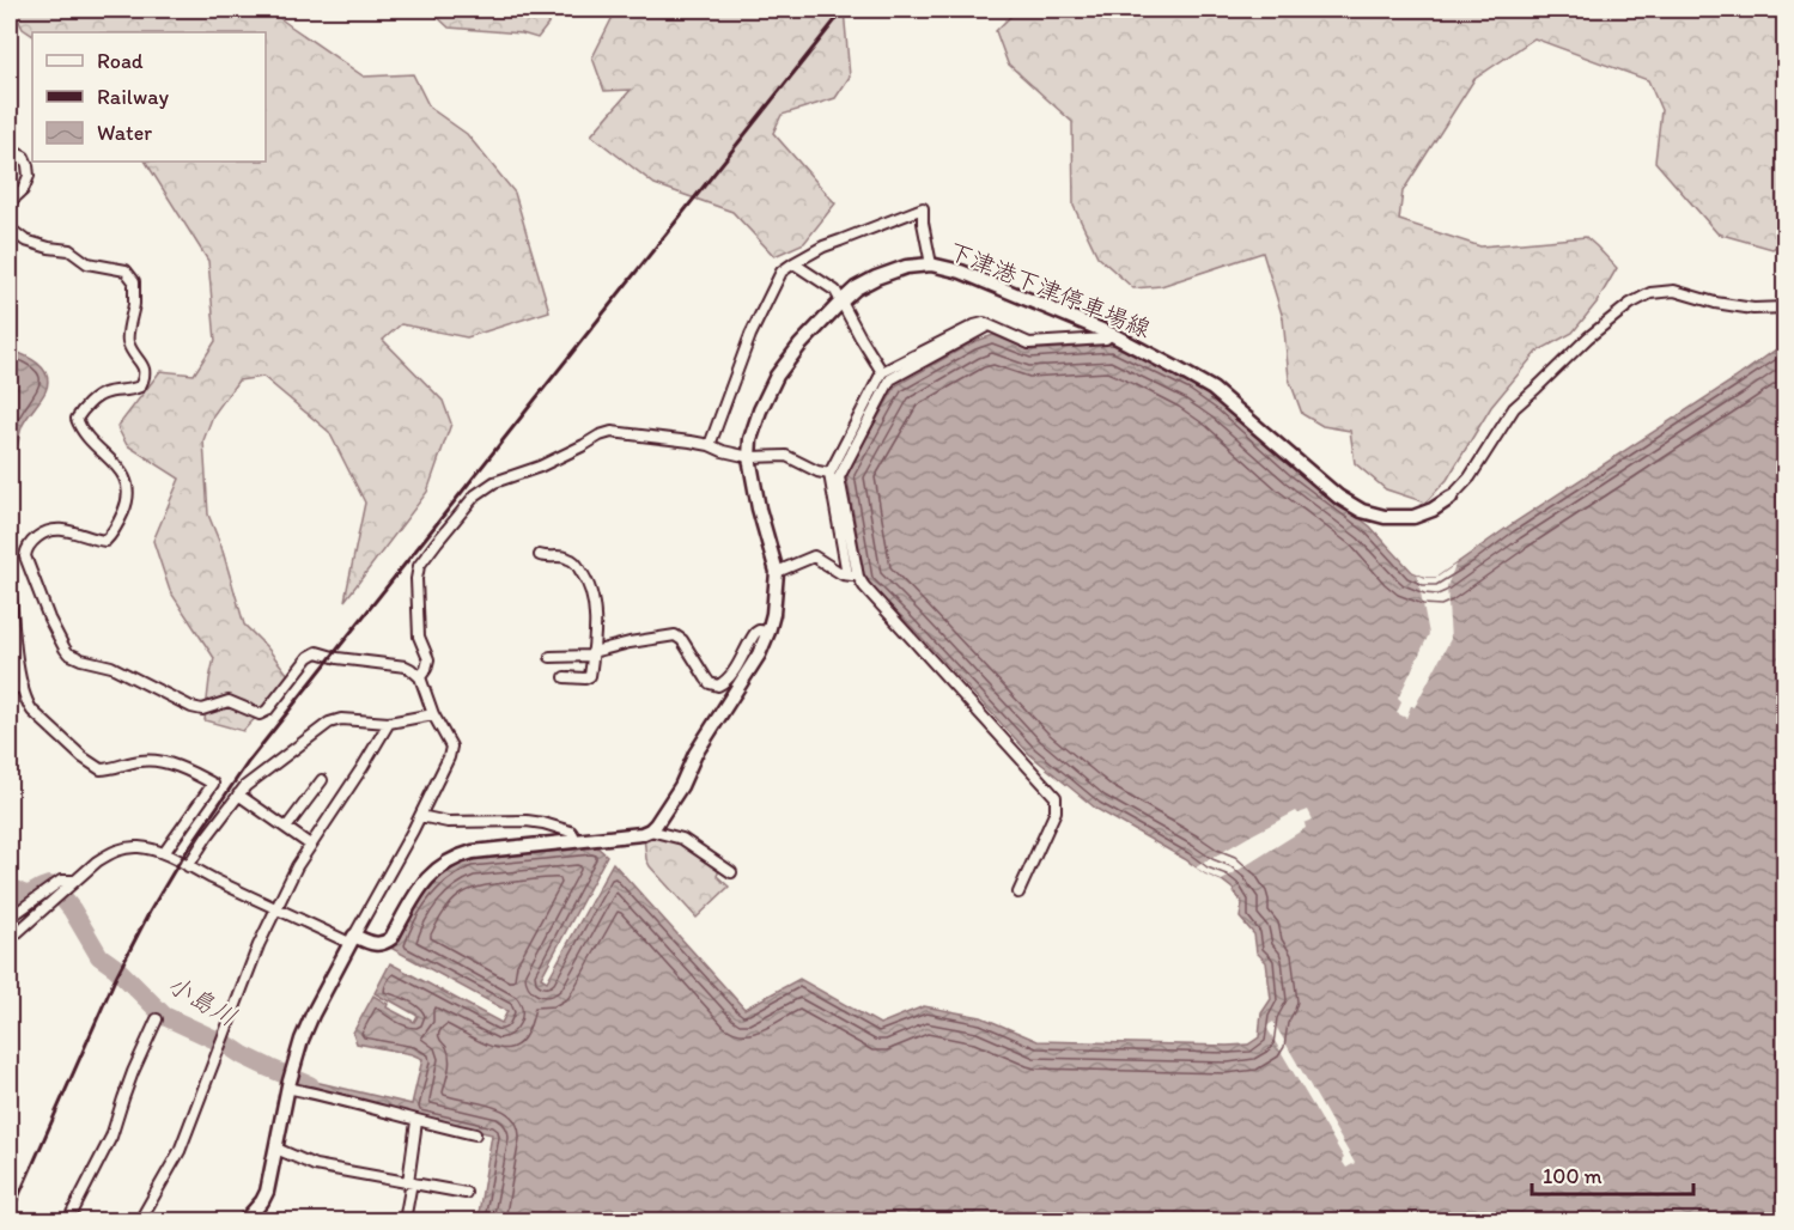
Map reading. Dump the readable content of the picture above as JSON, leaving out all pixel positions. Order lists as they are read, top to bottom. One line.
{"streets":{"main road":["下津港下津停車場線"]},"water":["小島川"],"legend":["Road","Railway","Water"],"scale_bar":"100 m"}
